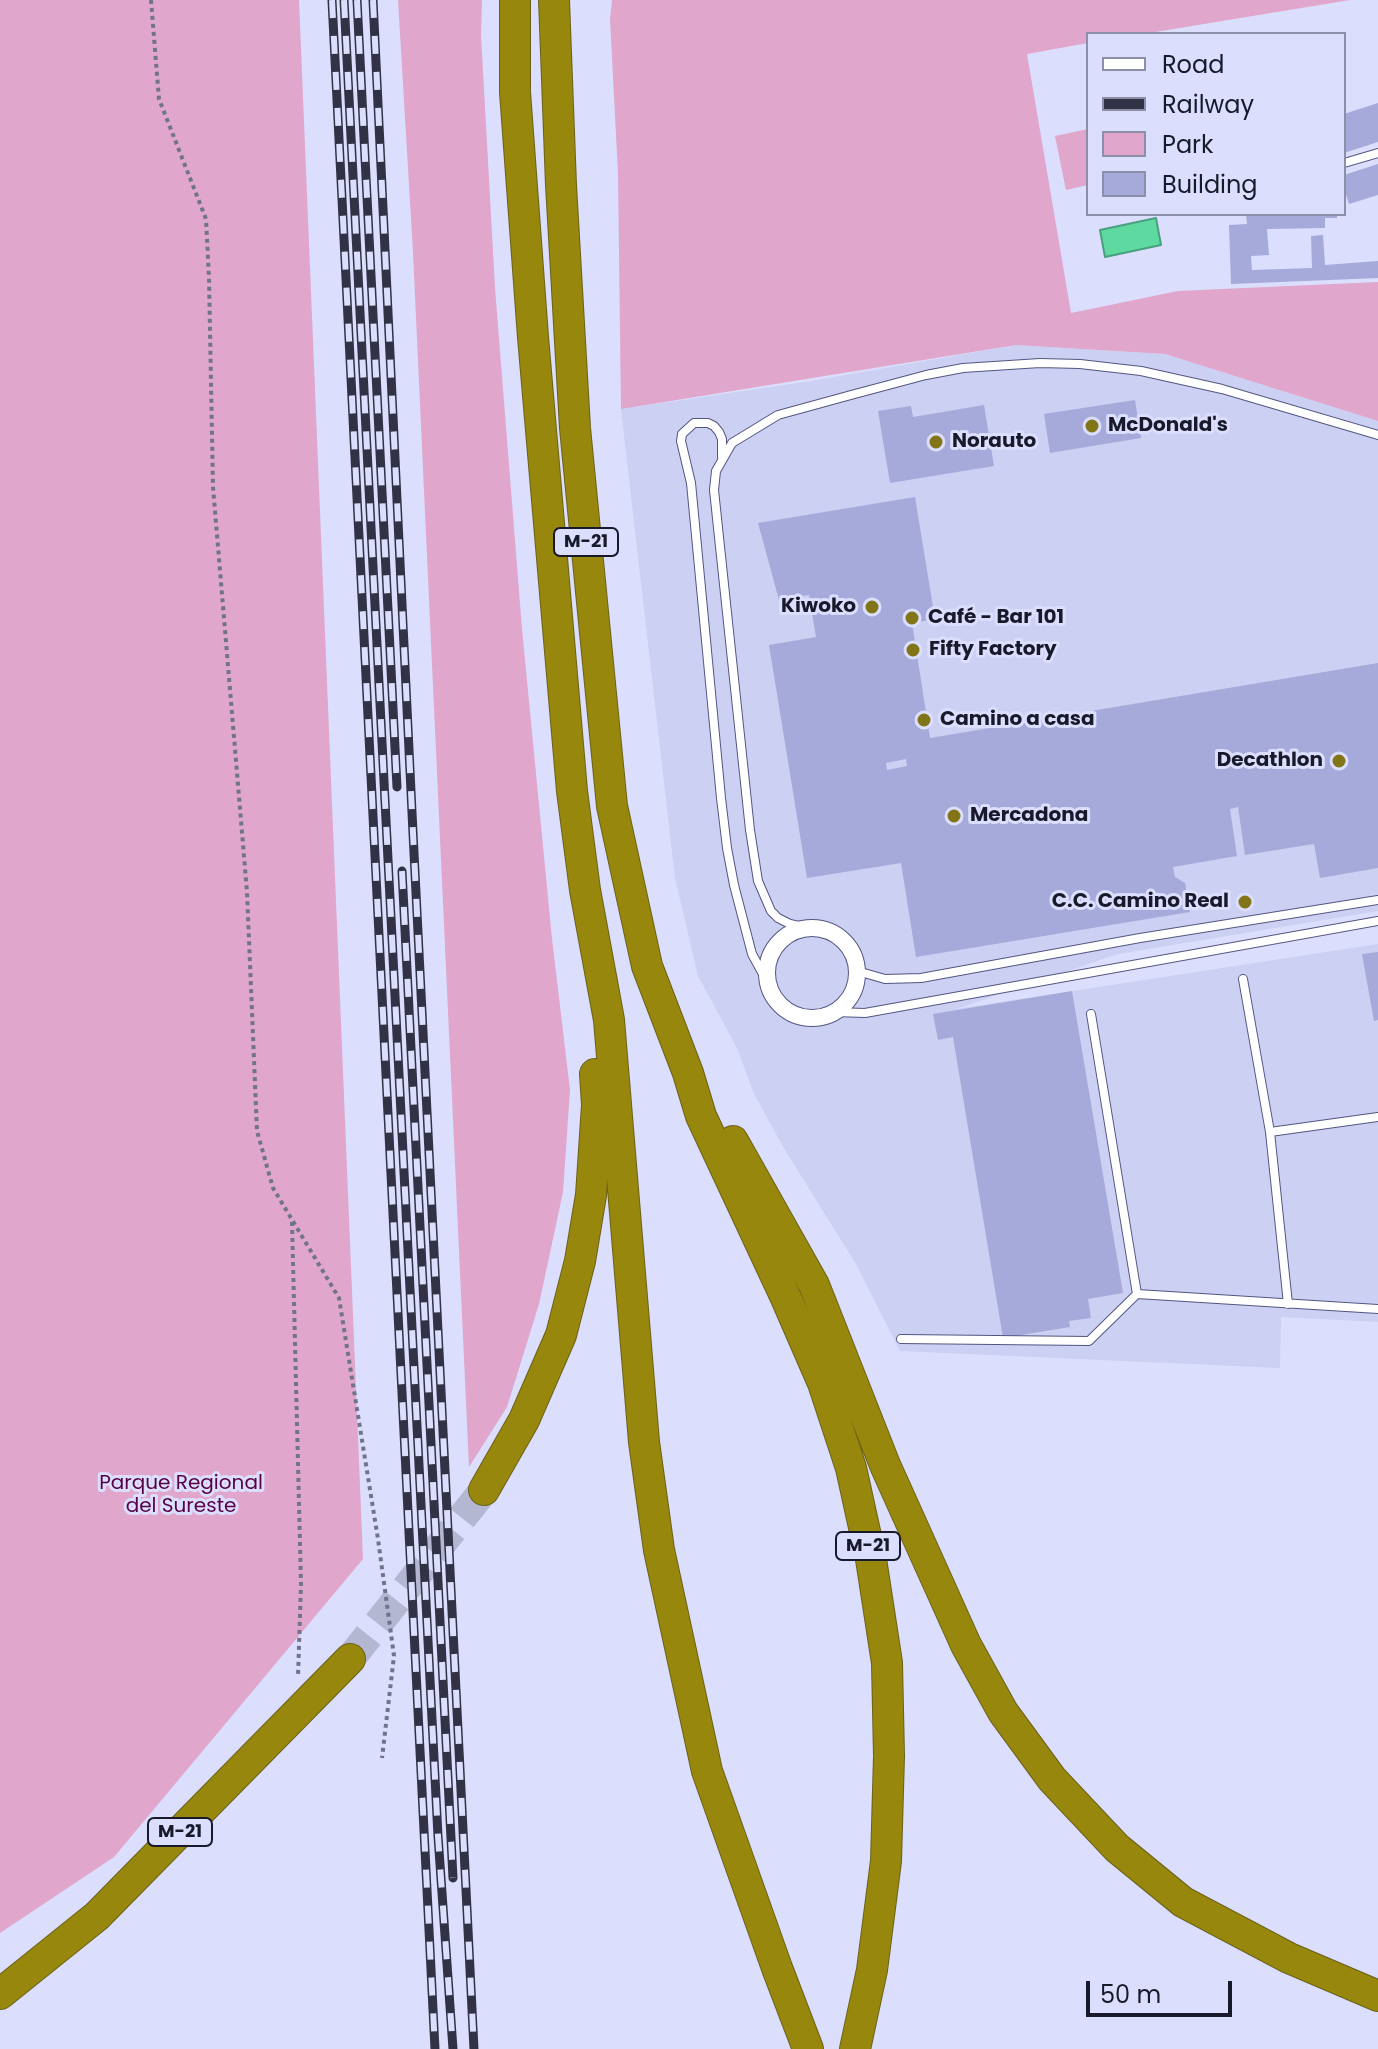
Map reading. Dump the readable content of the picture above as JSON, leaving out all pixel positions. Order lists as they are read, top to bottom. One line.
{"streets":{"highway":["M-21"]},"parks":["Parque Regional del Sureste"],"places":["McDonald's","Norauto","Kiwoko","Café - Bar 101","Fifty Factory","Camino a casa","Decathlon","Mercadona","C.C. Camino Real"],"legend":["Road","Railway","Park","Building"],"scale_bar":"50 m"}
